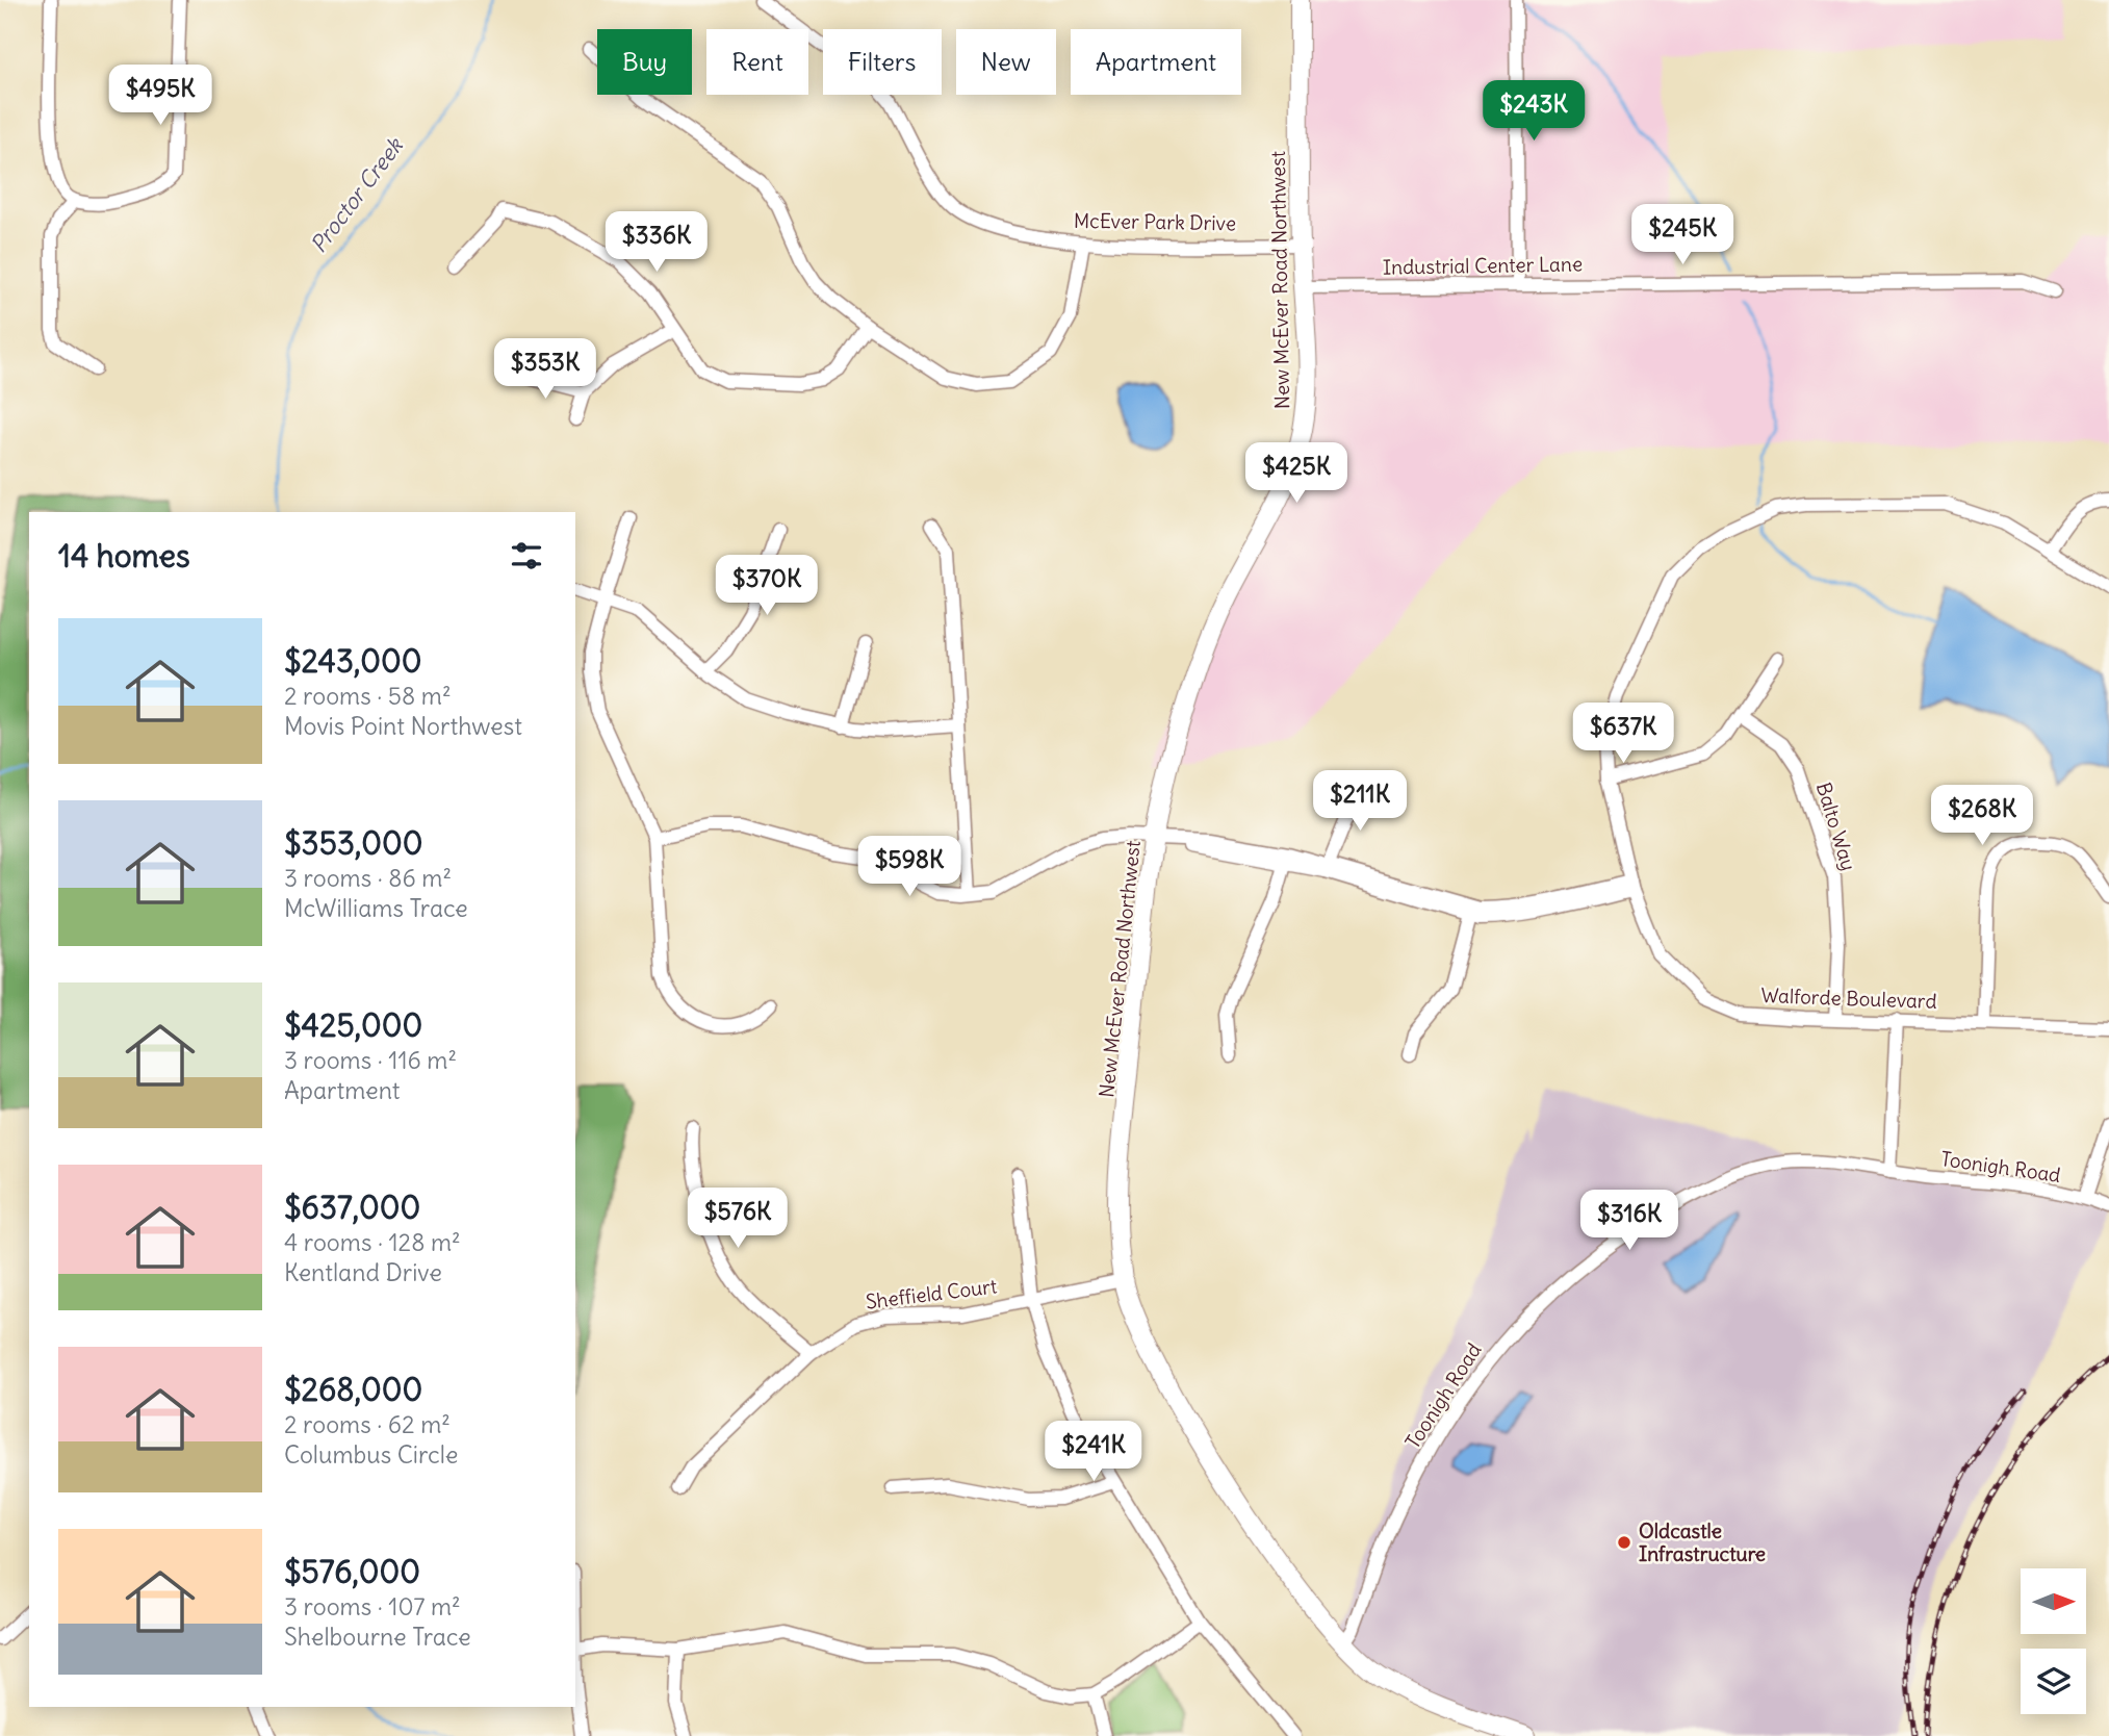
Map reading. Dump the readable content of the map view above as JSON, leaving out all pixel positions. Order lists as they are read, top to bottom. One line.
{"streets":{"street":["McEver Park Drive","Industrial Center Lane","New McEver Road Northwest","Balto Way","Walforde Boulevard","Toonigh Road","Sheffield Court"]},"crossings":[["McEver Park Drive","New McEver Road Northwest"],["Industrial Center Lane","New McEver Road Northwest"],["New McEver Road Northwest","Toonigh Road"],["New McEver Road Northwest","Sheffield Court"],["Balto Way","Walforde Boulevard"]],"water":["Proctor Creek"],"places":["Oldcastle Infrastructure"],"north":"right","page":{"chip":["Buy","Rent","Filters","New","Apartment"],"price":["$495K","$243K","$245K","$336K","$353K","$425K","$370K","$637K","$211K","$268K","$598K","$576K","$316K","$241K"],"heading":"14 homes","list":[{"name":"$243,000","note":"2 rooms · 58 m² · Movis Point Northwest"},{"name":"$353,000","note":"3 rooms · 86 m² · McWilliams Trace"},{"name":"$425,000","note":"3 rooms · 116 m² · Apartment"},{"name":"$637,000","note":"4 rooms · 128 m² · Kentland Drive"},{"name":"$268,000","note":"2 rooms · 62 m² · Columbus Circle"},{"name":"$576,000","note":"3 rooms · 107 m² · Shelbourne Trace"}]}}
